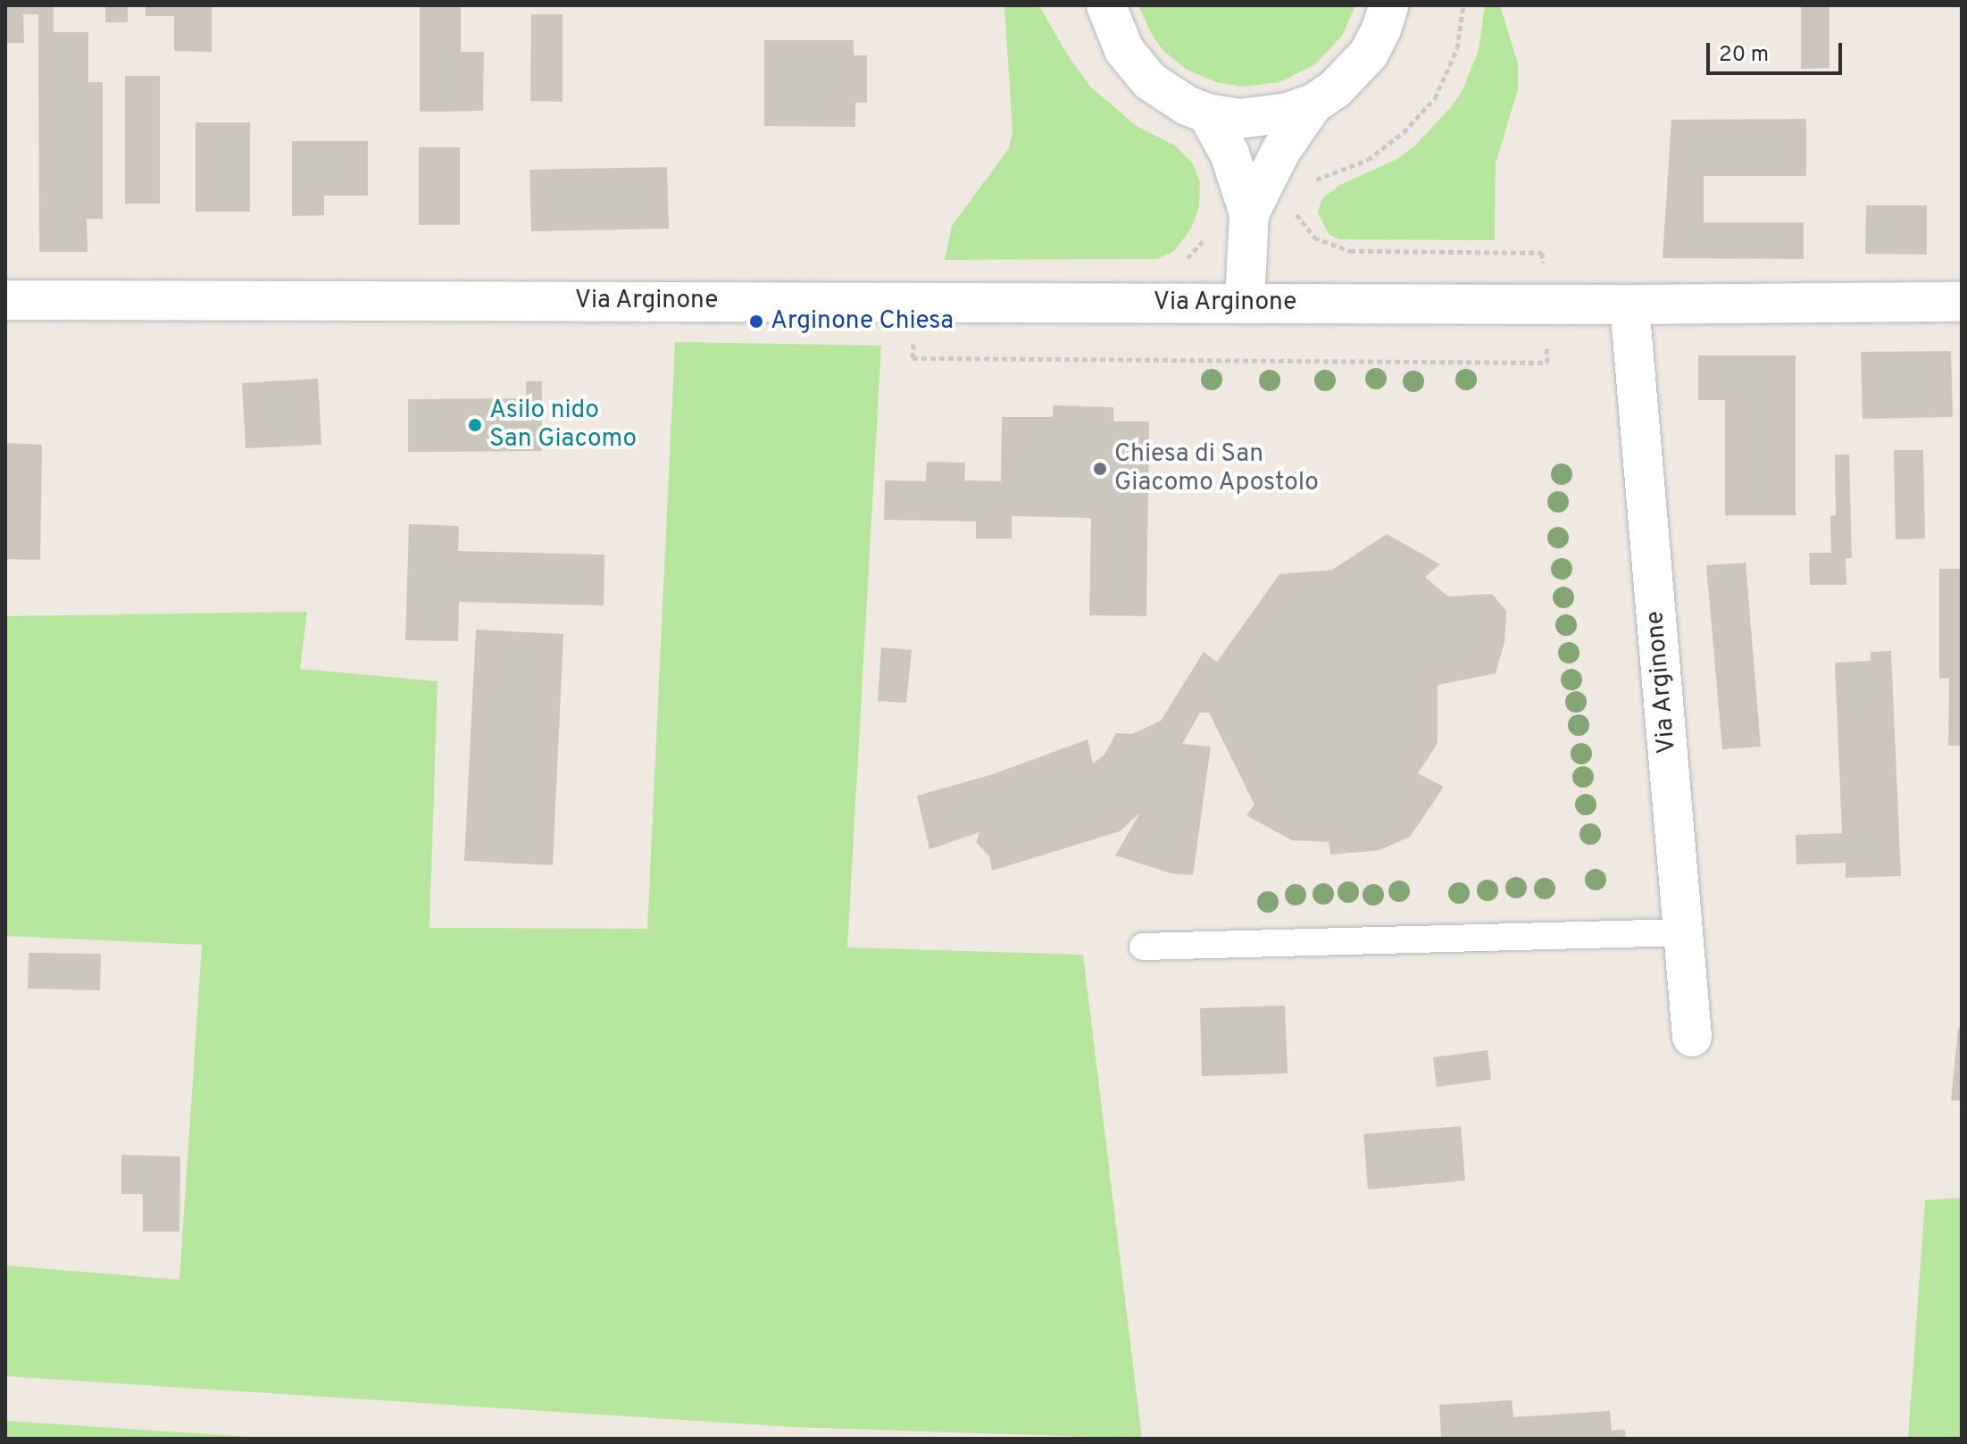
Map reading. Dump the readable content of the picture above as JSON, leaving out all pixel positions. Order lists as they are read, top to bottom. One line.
{"streets":{"street":["Via Arginone"]},"places":["Arginone Chiesa","Asilo nido San Giacomo","Chiesa di San Giacomo Apostolo"],"scale_bar":"20 m"}
